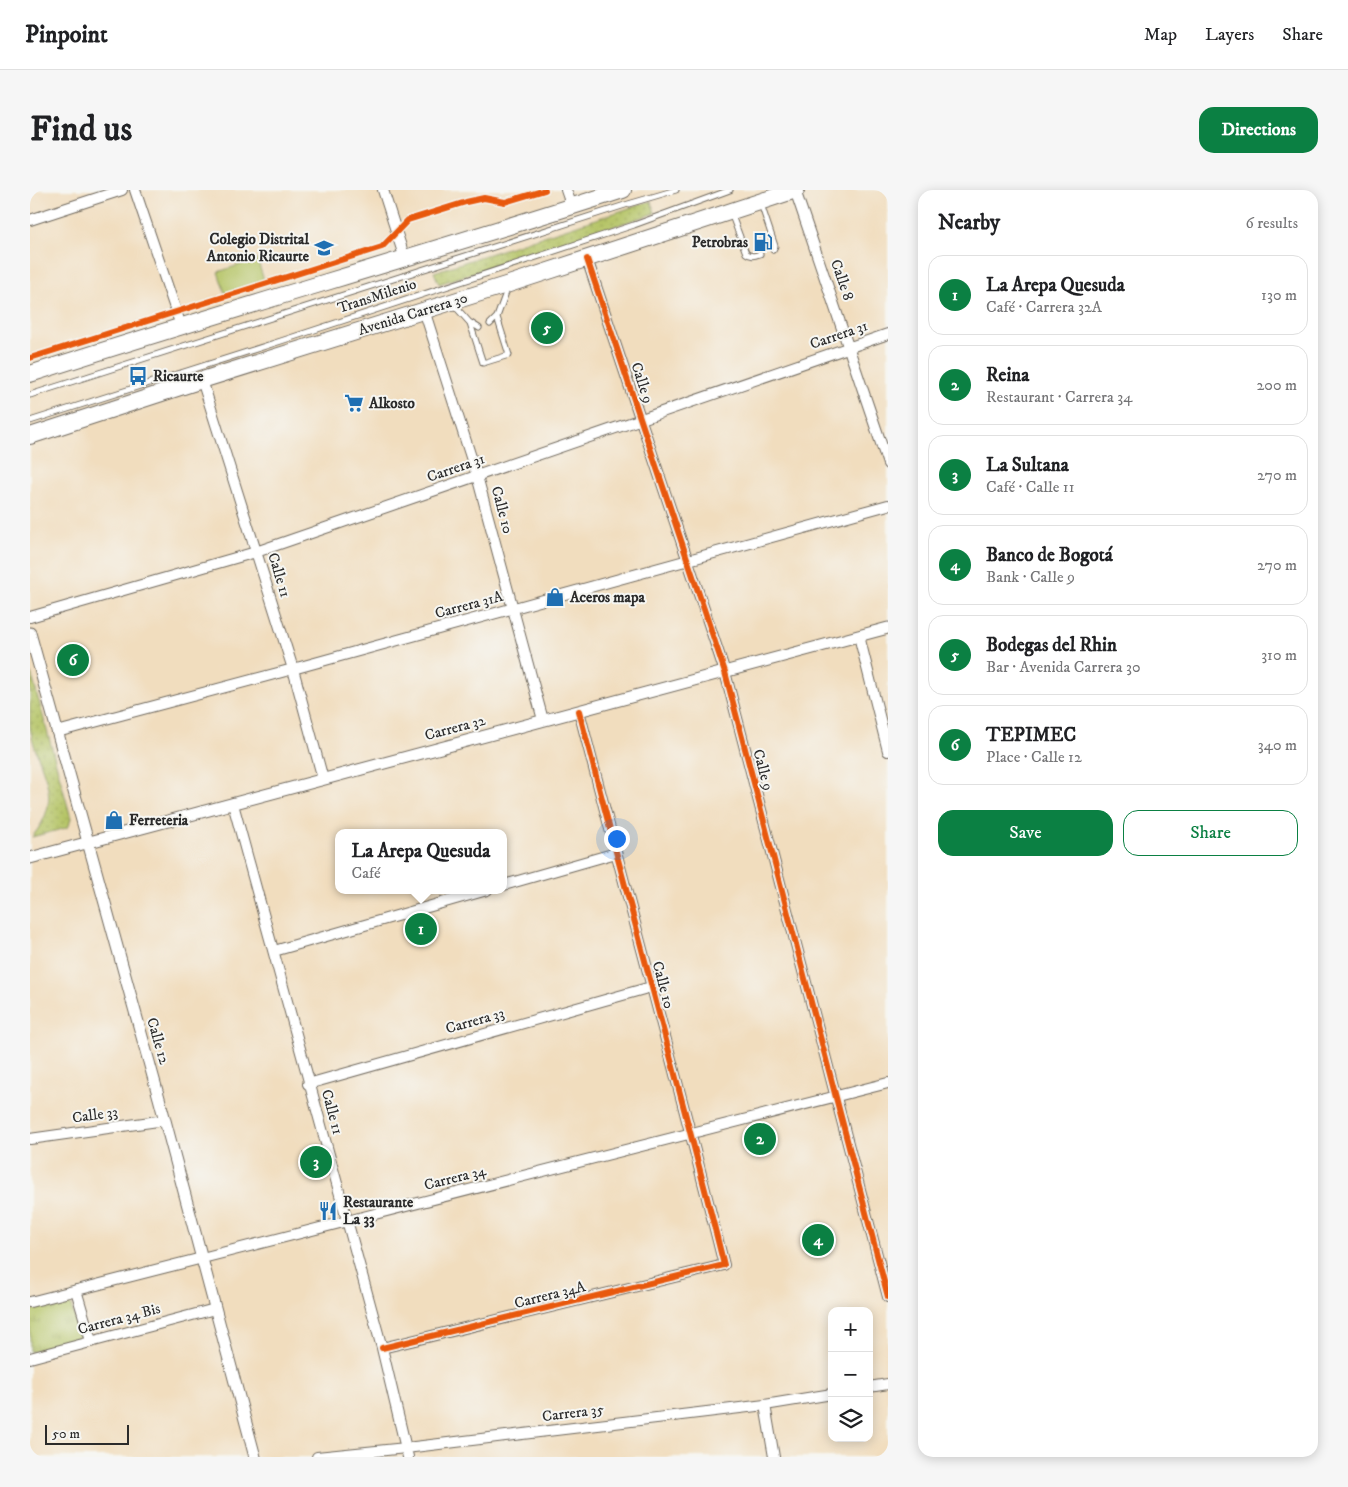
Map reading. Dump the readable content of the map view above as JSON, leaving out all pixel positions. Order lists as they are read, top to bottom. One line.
{"streets":{"highway":["Avenida Carrera 30"],"street":["Calle 8","Carrera 31","Calle 9","Calle 10","Calle 11","Carrera 31A","Carrera 32","Carrera 33","Calle 12","Calle 33","Carrera 34","Carrera 34A","Carrera 34 Bis","Carrera 35"],"lane":["TransMilenio"]},"crossings":[["Calle 8","Avenida Carrera 30"],["Calle 8","Carrera 31"],["Avenida Carrera 30","Calle 9"],["Avenida Carrera 30","Calle 10"],["Avenida Carrera 30","Calle 11"],["Carrera 31","Calle 9"],["Carrera 31","Calle 10"],["Carrera 31","Calle 11"],["Calle 9","Carrera 31A"],["Calle 9","Carrera 32"],["Calle 9","Carrera 34"],["Calle 10","Carrera 31A"],["Calle 10","Carrera 32"],["Calle 10","Carrera 33"],["Calle 10","Carrera 34"],["Calle 10","Carrera 34A"],["Calle 11","Carrera 31A"],["Calle 11","Carrera 32"],["Calle 11","Carrera 33"],["Calle 11","Carrera 34"],["Calle 11","Carrera 34A"],["Calle 11","Carrera 35"],["Carrera 31A","Calle 12"],["Carrera 32","Calle 12"],["Calle 12","Calle 33"],["Calle 12","Carrera 34"],["Calle 12","Carrera 34 Bis"]],"places":{"fuel station":["Petrobras"],"school or university":["Colegio Distrital Antonio Ricaurte"],"bus stop":["Ricaurte"],"supermarket":["Alkosto"],"shop":["Aceros mapa","Ferreteria"],"restaurant":["Restaurante La 33"]},"scale_bar":"50 m","page":{"header":"Pinpoint","nav":["Map","Layers","Share"],"buttons":["Directions",["Save","Share"]],"title":"Find us","heading":["Nearby","6 results"],"list":[{"mark":"1","name":"La Arepa Quesuda","note":"Café · Carrera 32A","value":"130 m"},{"mark":"2","name":"Reina","note":"Restaurant · Carrera 34","value":"200 m"},{"mark":"3","name":"La Sultana","note":"Café · Calle 11","value":"270 m"},{"mark":"4","name":"Banco de Bogotá","note":"Bank · Calle 9","value":"270 m"},{"mark":"5","name":"Bodegas del Rhin","note":"Bar · Avenida Carrera 30","value":"310 m"},{"mark":"6","name":"TEPIMEC","note":"Place · Calle 12","value":"340 m"}],"pins":["5","6","1","2","3","4"],"popup":["La Arepa Quesuda","Café"],"map_buttons":["+","−"],"scale":"50 m"}}
